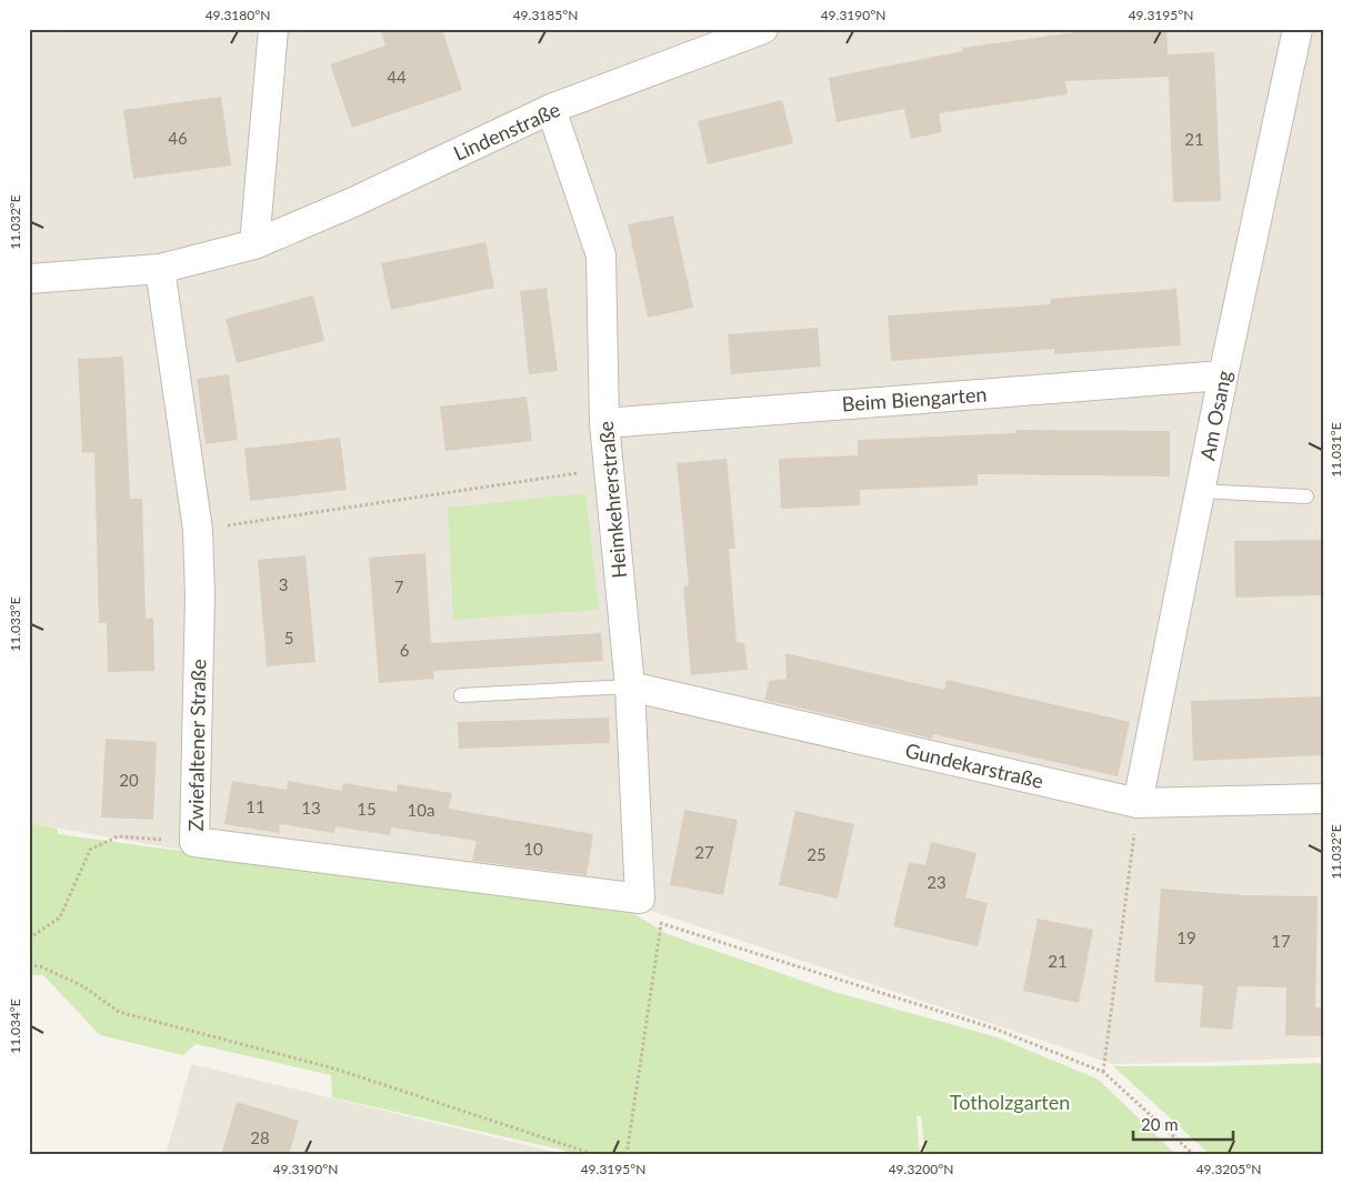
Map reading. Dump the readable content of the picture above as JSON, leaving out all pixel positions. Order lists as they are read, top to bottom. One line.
{"streets":{"street":["Lindenstraße","Beim Biengarten","Am Osang","Heimkehrerstraße","Zwiefaltener Straße","Gundekarstraße"]},"crossings":[["Lindenstraße","Heimkehrerstraße"],["Lindenstraße","Zwiefaltener Straße"],["Beim Biengarten","Am Osang"],["Beim Biengarten","Heimkehrerstraße"],["Am Osang","Gundekarstraße"],["Heimkehrerstraße","Zwiefaltener Straße"],["Heimkehrerstraße","Gundekarstraße"]],"parks":["Totholzgarten"],"house_numbers":["44","46","21","3","7","5","6","20","11","13","15","10a","10","27","25","23","19","17","21","28"],"scale_bar":"20 m","coordinates":["49.3180°N","49.3185°N","49.3190°N","49.3195°N","11.032°E","11.031°E","11.033°E","11.034°E","49.3200°N","49.3205°N"]}
